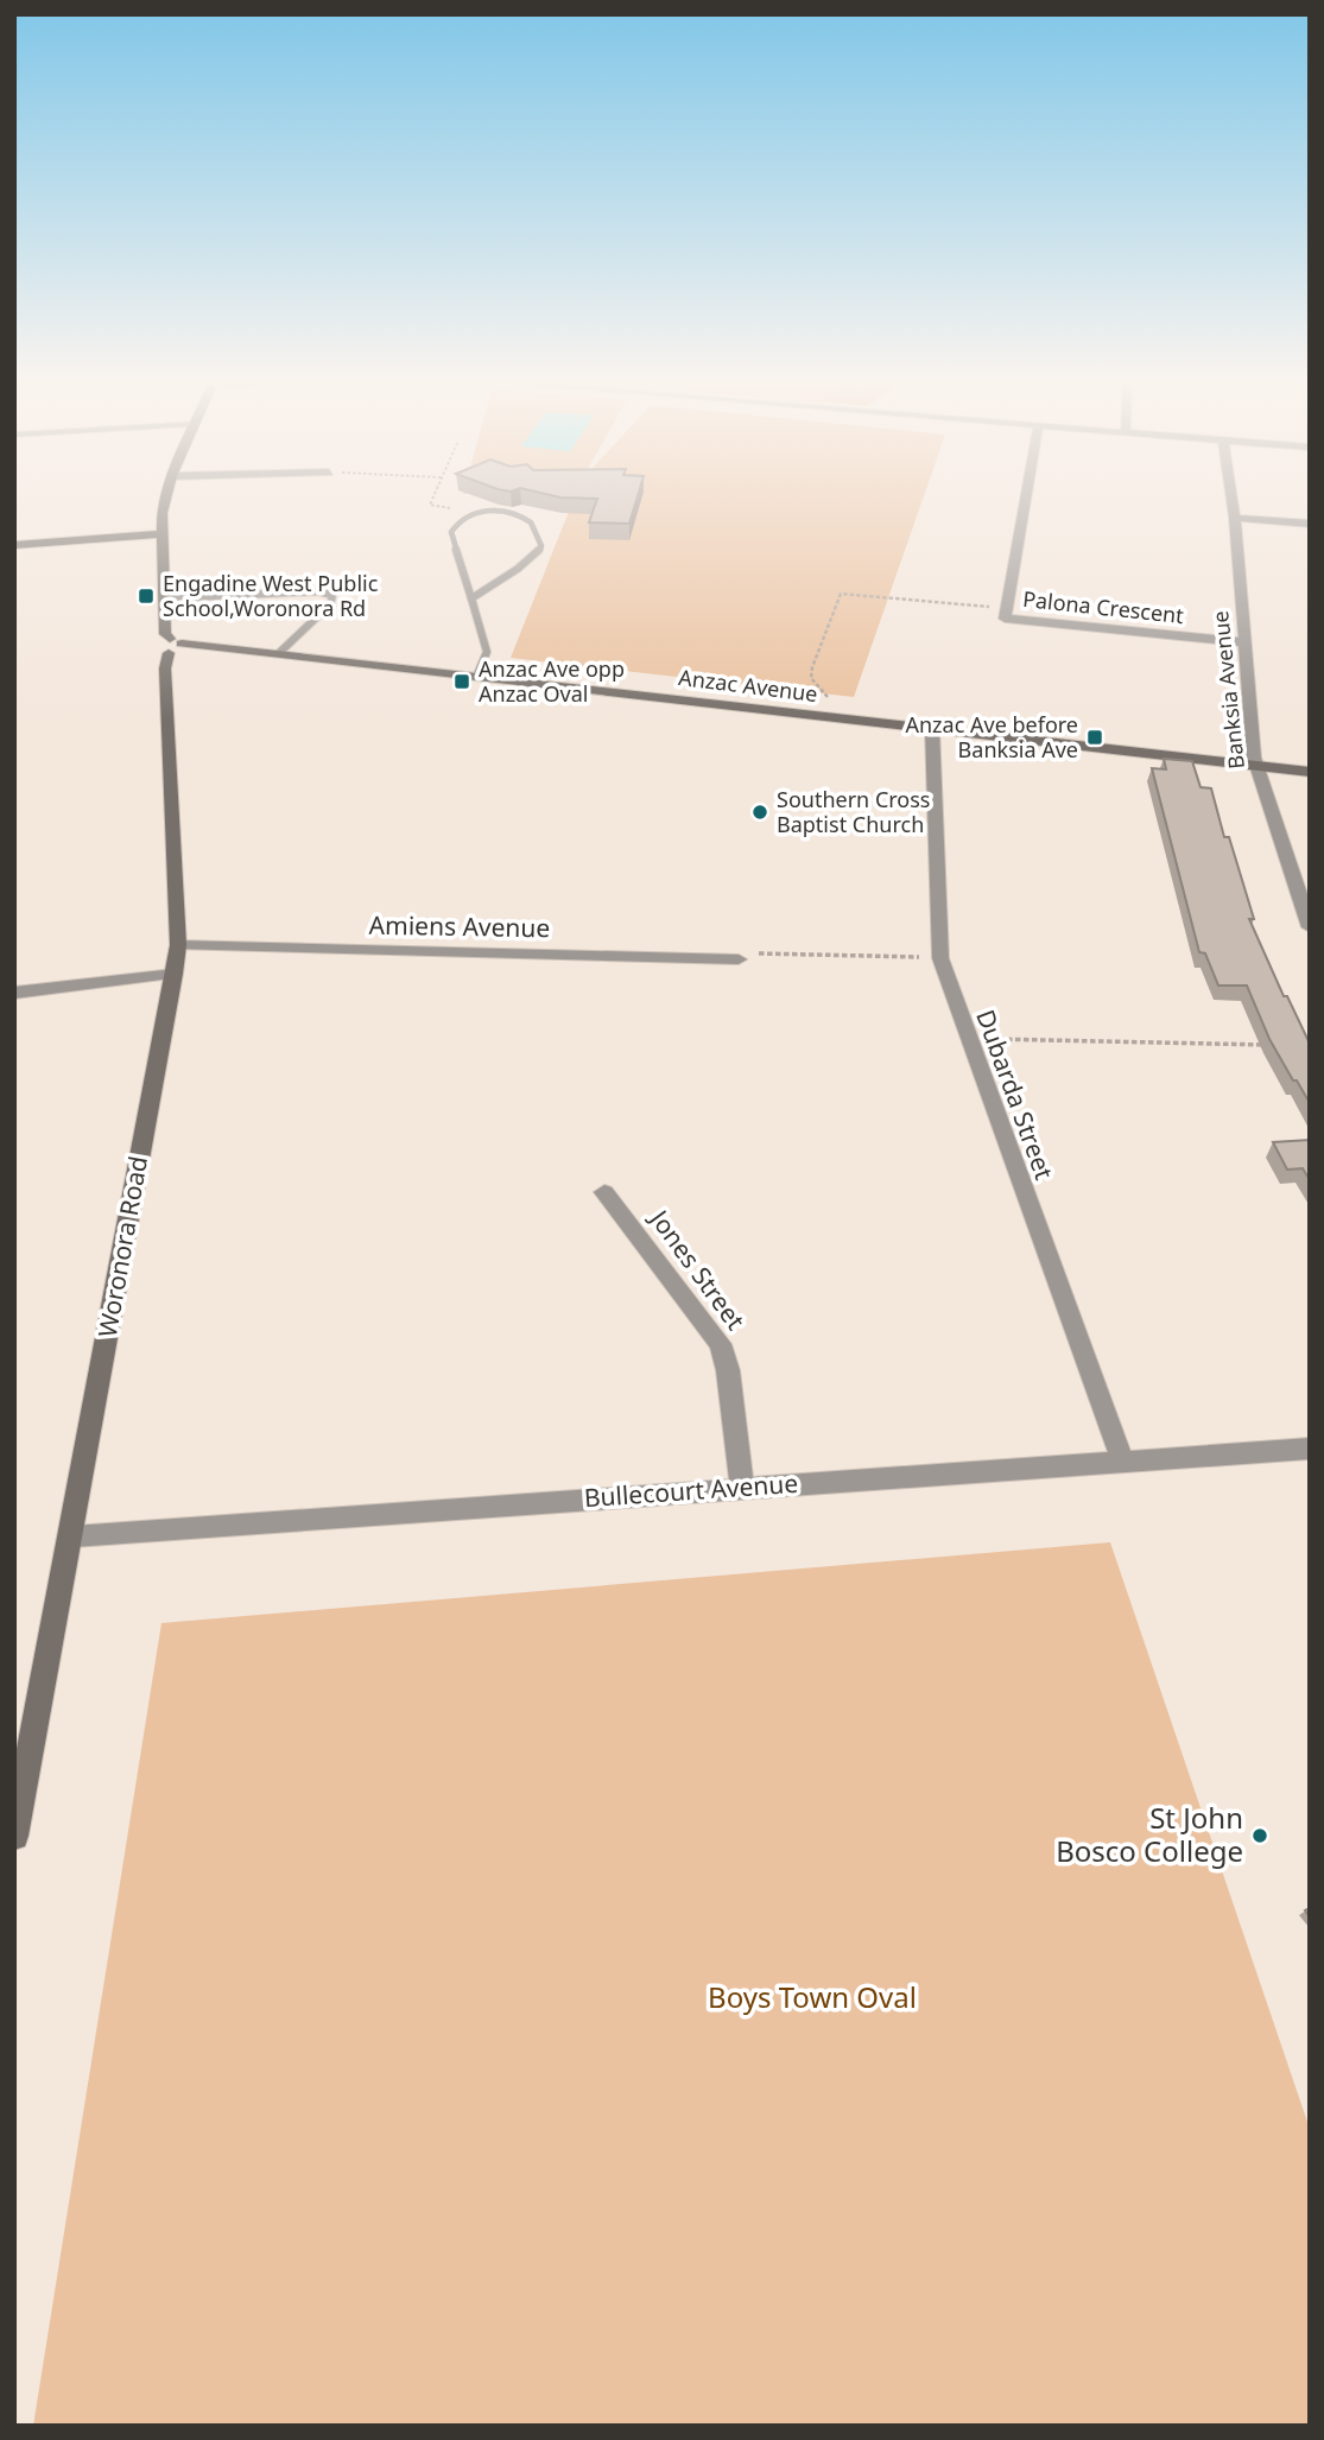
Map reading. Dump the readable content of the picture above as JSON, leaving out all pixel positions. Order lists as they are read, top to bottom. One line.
{"streets":{"street":["Palona Crescent","Anzac Avenue","Banksia Avenue","Amiens Avenue","Dubarda Street","Woronora Road","Jones Street","Bullecourt Avenue"]},"crossings":[["Palona Crescent","Banksia Avenue"],["Anzac Avenue","Banksia Avenue"],["Anzac Avenue","Dubarda Street"],["Anzac Avenue","Woronora Road"],["Amiens Avenue","Woronora Road"],["Dubarda Street","Bullecourt Avenue"],["Woronora Road","Bullecourt Avenue"],["Jones Street","Bullecourt Avenue"]],"parks":["Boys Town Oval"],"places":{"transit":["Engadine West Public School,Woronora Rd","Anzac Ave opp Anzac Oval","Anzac Ave before Banksia Ave"],"other":["Southern Cross Baptist Church","St John Bosco College"]}}
